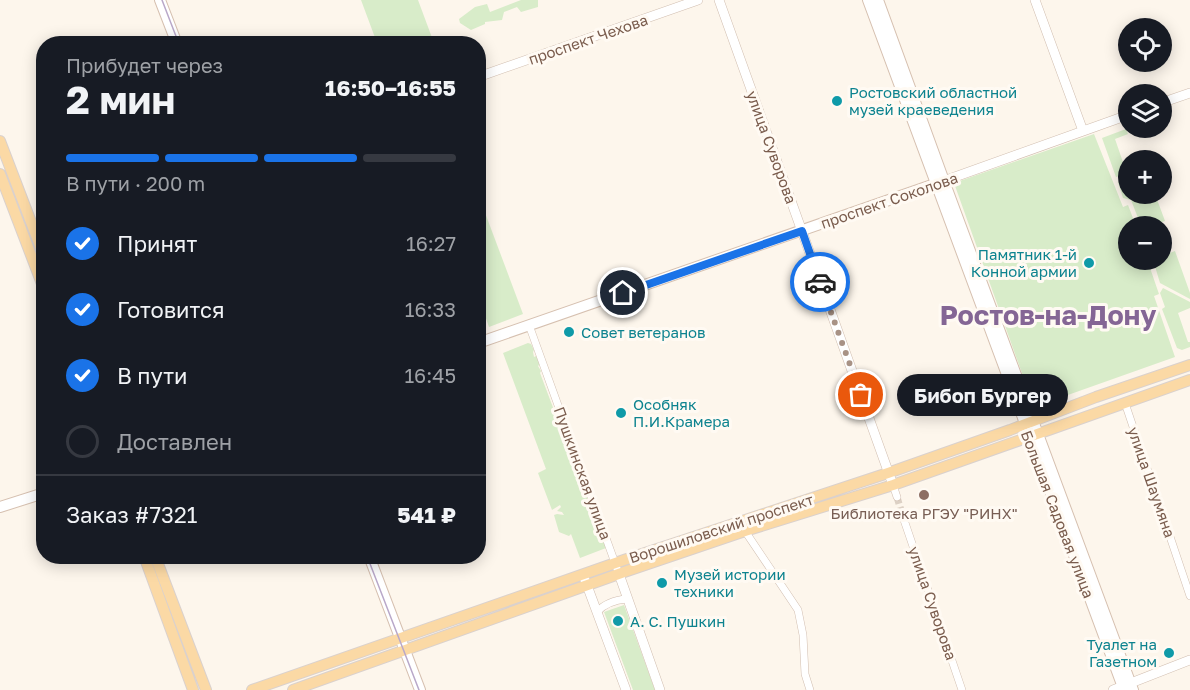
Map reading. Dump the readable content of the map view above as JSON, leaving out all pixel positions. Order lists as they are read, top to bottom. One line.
{"streets":{"main road":["проспект Соколова","Большая Садовая улица","Ворошиловский проспект"],"street":["проспект Чехова","улица Суворова","Пушкинская улица","улица Шаумяна"]},"crossings":[["улица Суворова","проспект Соколова"],["улица Суворова","Ворошиловский проспект"],["проспект Соколова","Пушкинская улица"],["проспект Соколова","Большая Садовая улица"],["Пушкинская улица","Ворошиловский проспект"],["улица Шаумяна","Ворошиловский проспект"],["Большая Садовая улица","Ворошиловский проспект"]],"districts":["Ростов-на-Дону"],"places":["Ростовский областной музей краеведения","Памятник 1-й Конной армии","Совет ветеранов","Бибоп Бургер","Особняк П.И.Крамера","Библиотека РГЭУ \"РИНХ\"","Музей истории техники","А. С. Пушкин","Туалет на Газетном"],"page":{"map_buttons":["+","−"],"heading":["2 мин","Прибудет через","16:50–16:55"],"panel":["Заказ #7321","541 ₽"],"bar":"В пути · 200 m","list":[["Принят","16:27"],["Готовится","16:33"],["В пути","16:45"],"Доставлен"],"bubble":"Бибоп Бургер"}}
